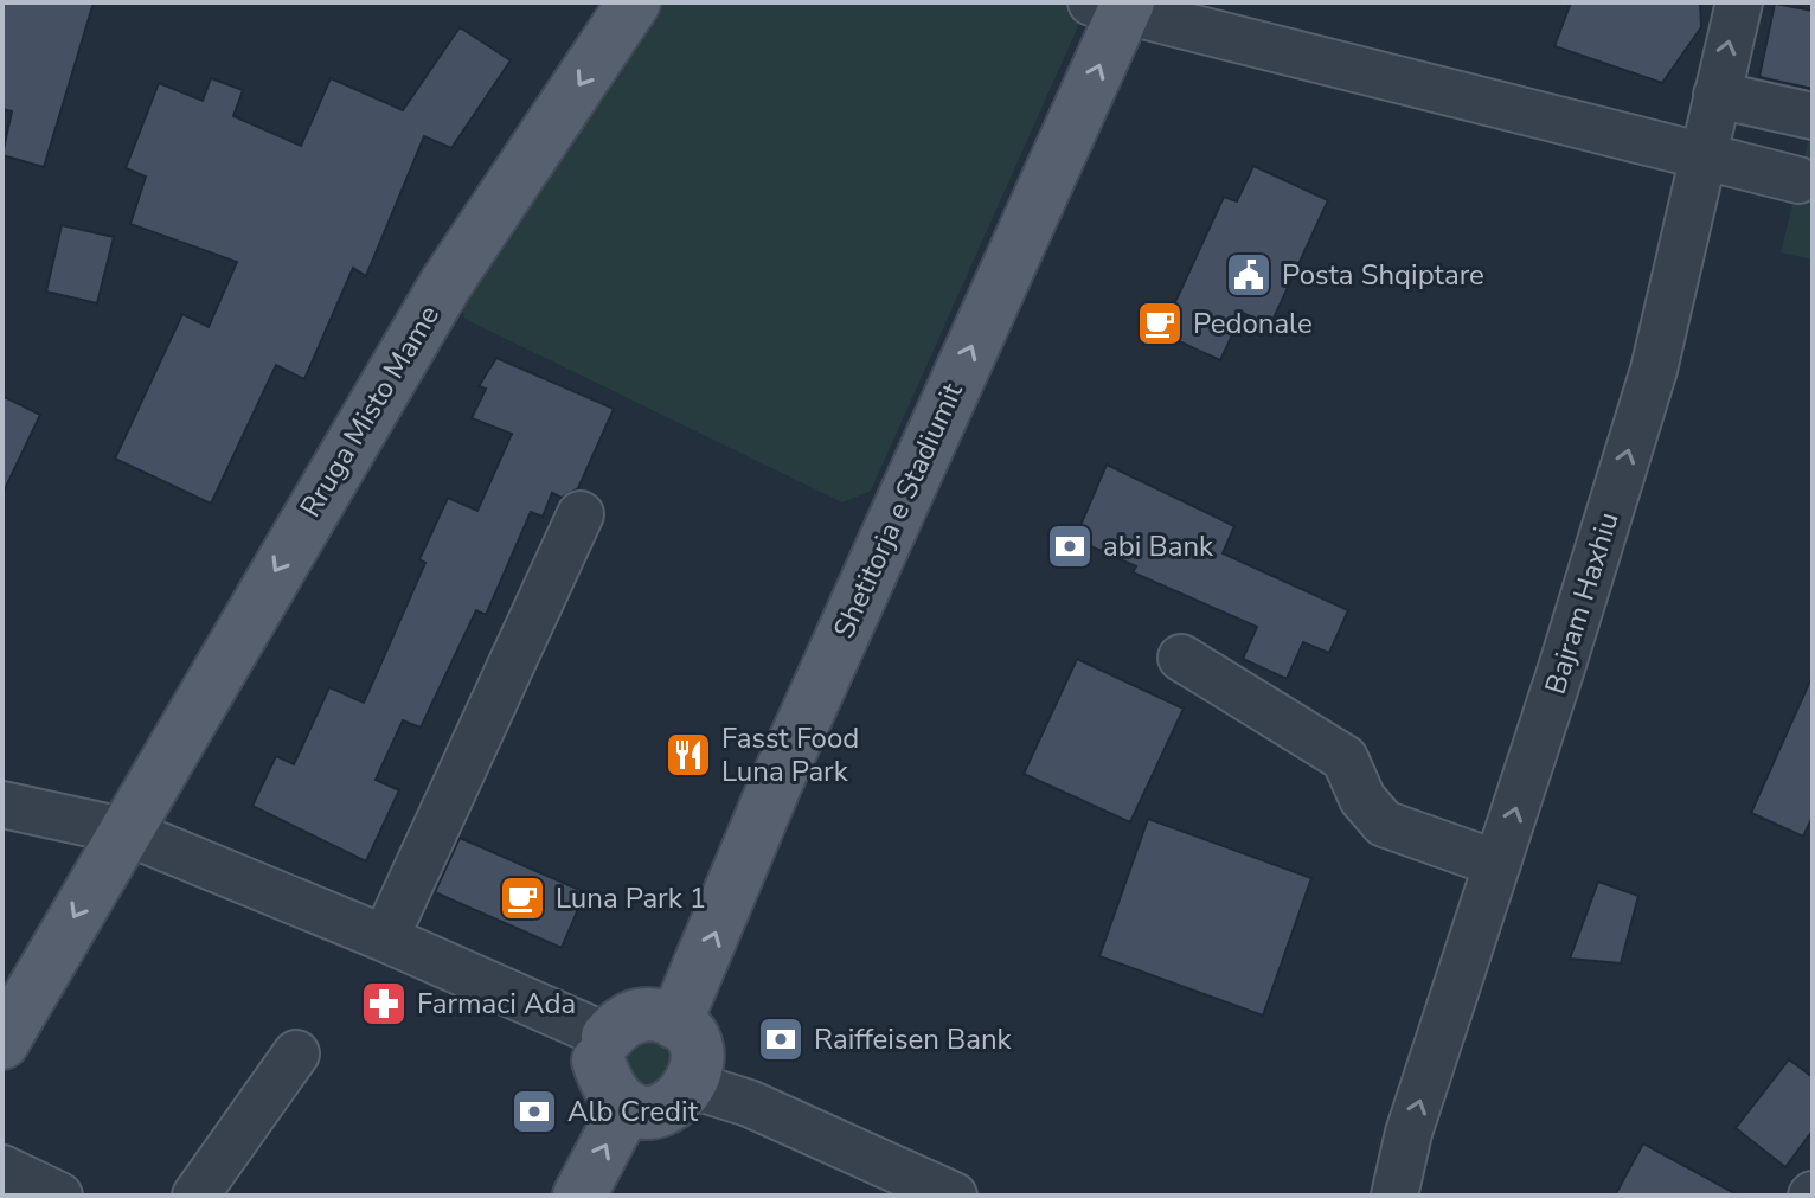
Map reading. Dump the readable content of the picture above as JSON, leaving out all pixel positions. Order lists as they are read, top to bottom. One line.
{"streets":{"main road":["Rruga Misto Mame","Shetitorja e Stadiumit"],"street":["Bajram Haxhiu"]},"one_way":["Rruga Misto Mame","Shetitorja e Stadiumit","Bajram Haxhiu"],"places":{"public building":["Posta Shqiptare"],"cafe":["Pedonale","Luna Park 1"],"bank":["abi Bank","Raiffeisen Bank","Alb Credit"],"restaurant":["Fasst Food Luna Park"],"pharmacy":["Farmaci Ada"]}}
